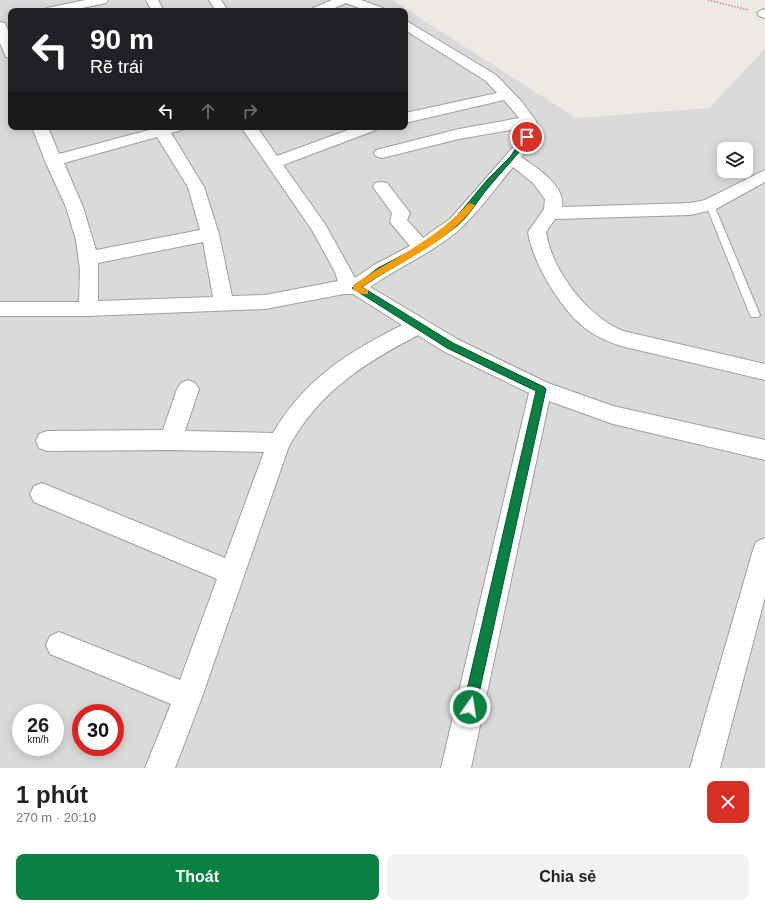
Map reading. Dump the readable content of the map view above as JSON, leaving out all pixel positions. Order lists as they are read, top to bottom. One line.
{"page":{"turn":["90 m","Rẽ trái"],"speed":"26 km/h","limit":"30","heading":["1 phút","270 m · 20:10"],"buttons":["Thoát","Chia sẻ"]}}
